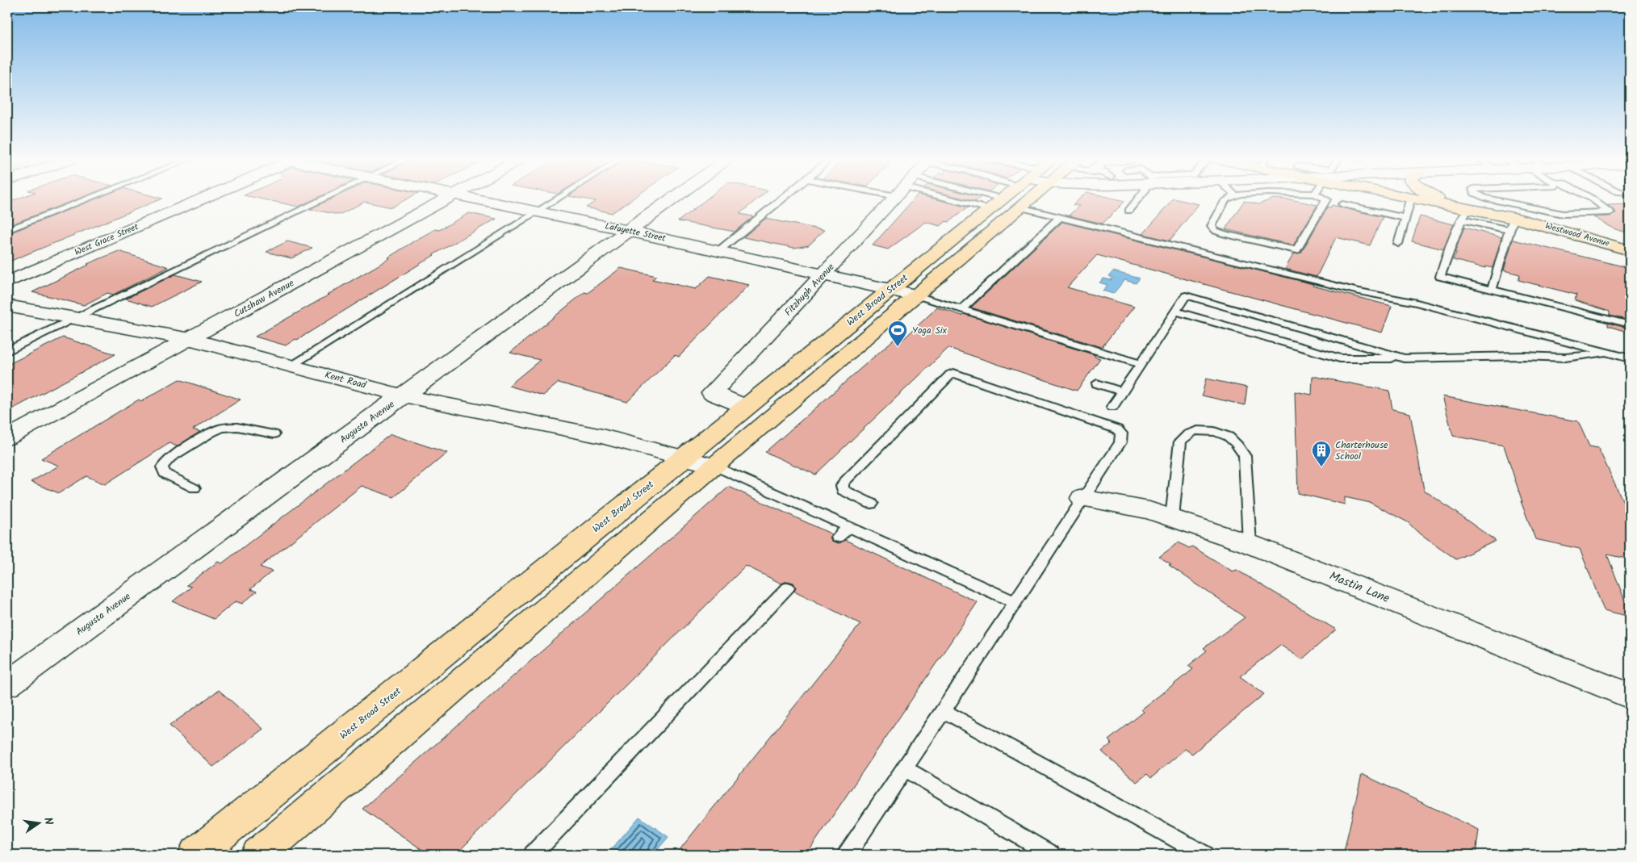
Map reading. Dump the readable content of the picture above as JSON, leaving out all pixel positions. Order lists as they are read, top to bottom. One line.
{"streets":{"main road":["Westwood Avenue","West Broad Street"],"street":["Lafayette Street","West Grace Street","Fitzhugh Avenue","Cutshaw Avenue","Kent Road","Augusta Avenue","Mastin Lane"]},"crossings":[["Lafayette Street","Fitzhugh Avenue"],["Lafayette Street","West Broad Street"],["Lafayette Street","Augusta Avenue"],["Fitzhugh Avenue","West Broad Street"],["Cutshaw Avenue","Kent Road"],["West Broad Street","Kent Road"],["Kent Road","Augusta Avenue"]],"places":{"sports":["Yoga Six"],"building":["Charterhouse School"]},"north":"right"}
